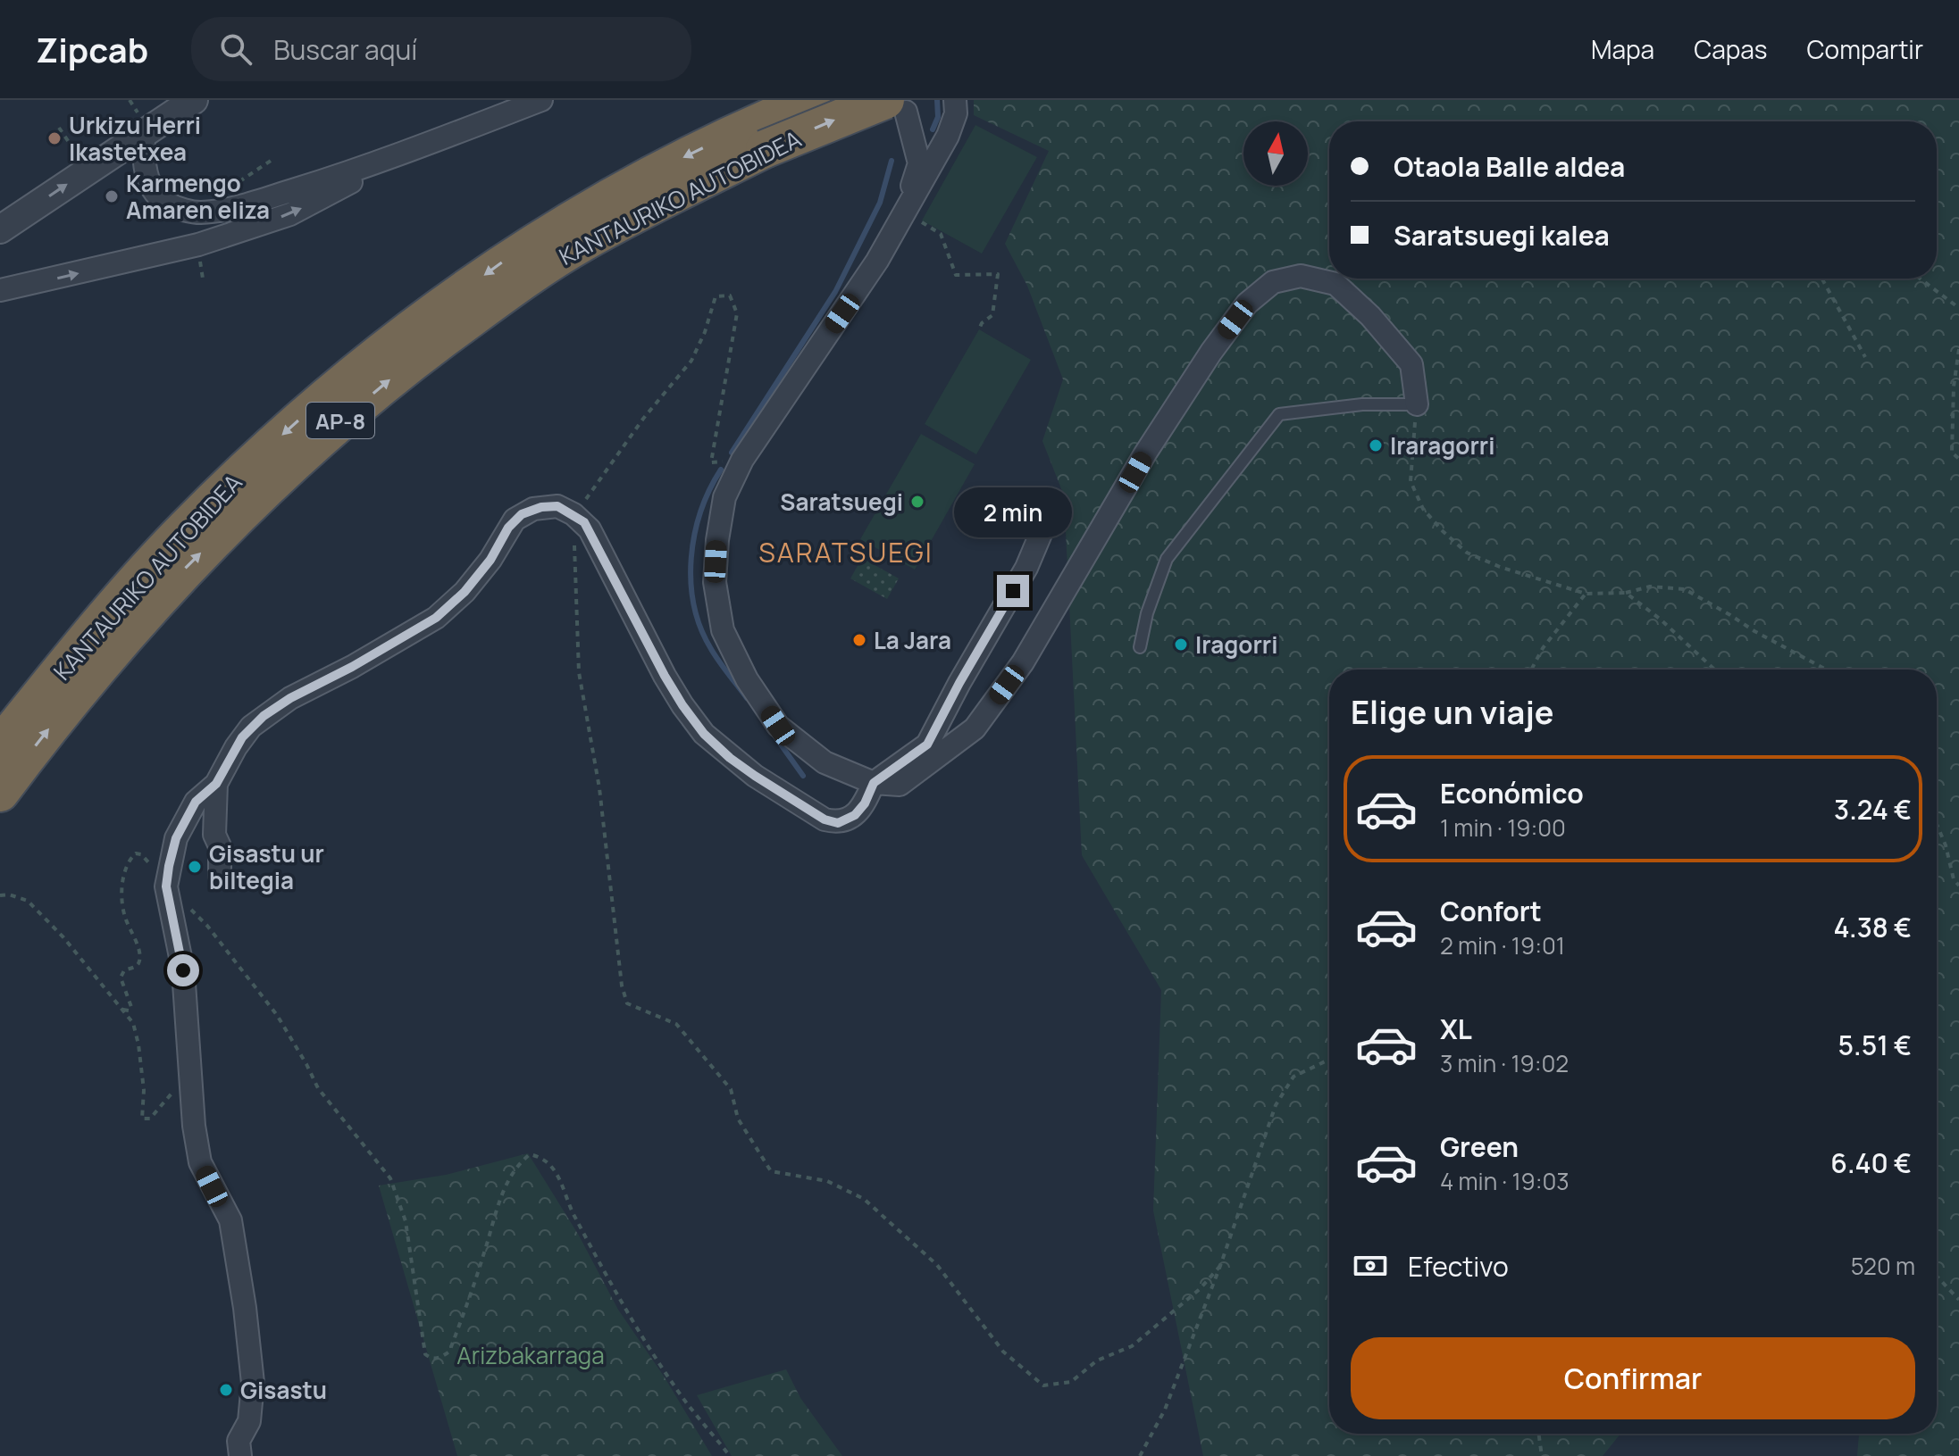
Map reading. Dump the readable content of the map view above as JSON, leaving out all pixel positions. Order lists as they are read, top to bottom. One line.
{"streets":{"highway":["KANTAURIKO AUTOBIDEA","AP-8"]},"districts":["SARATSUEGI"],"parks":["Arizbakarraga"],"places":["Urkizu Herri Ikastetxea","Karmengo Amaren eliza","Iraragorri","Saratsuegi","La Jara","Iragorri","Gisastu ur biltegia","Gisastu"],"north":"top","page":{"header":"Zipcab","search":"Buscar aquí","nav":["Mapa","Capas","Compartir"],"banner":["Otaola Balle aldea","Saratsuegi kalea"],"bubble":"2 min","heading":"Elige un viaje","list":[{"name":"Económico","note":"1 min · 19:00","value":"3.24 €"},{"name":"Confort","note":"2 min · 19:01","value":"4.38 €"},{"name":"XL","note":"3 min · 19:02","value":"5.51 €"},{"name":"Green","note":"4 min · 19:03","value":"6.40 €"}],"pay":["Efectivo","520 m"],"buttons":"Confirmar"}}
